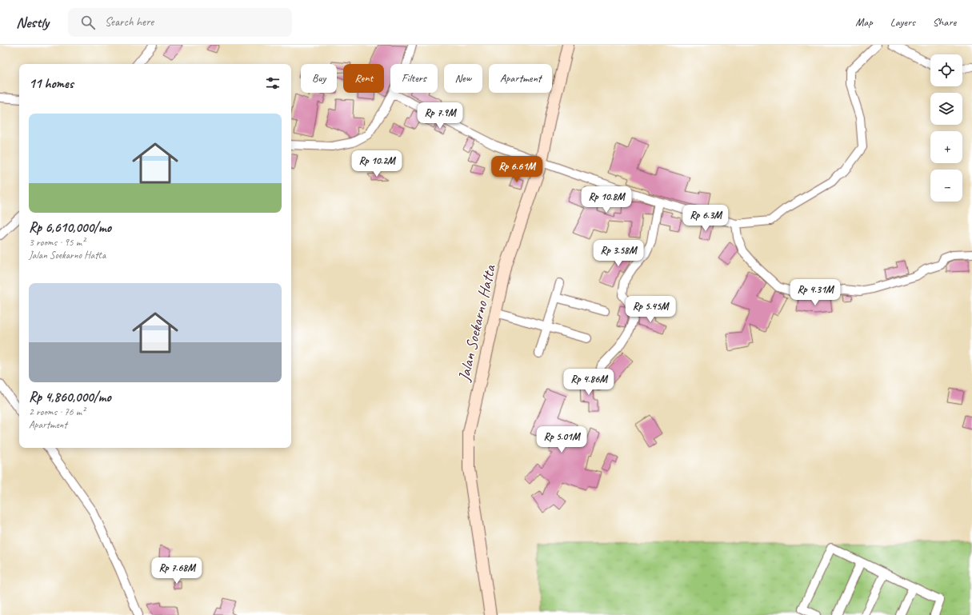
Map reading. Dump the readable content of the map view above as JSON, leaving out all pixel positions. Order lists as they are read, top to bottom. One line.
{"streets":{"street":["Jalan Soekarno Hatta"]},"page":{"header":"Nestly","search":"Search here","nav":["Map","Layers","Share"],"map_buttons":["+","−"],"chip":["Buy","Rent","Filters","New","Apartment"],"heading":"11 homes","price":["Rp 7.9M","Rp 10.2M","Rp 6.61M","Rp 10.8M","Rp 6.3M","Rp 3.58M","Rp 4.31M","Rp 5.45M","Rp 4.86M","Rp 5.01M","Rp 7.68M"],"list":[{"name":"Rp 6,610,000/mo","note":"3 rooms · 95 m² · Jalan Soekarno Hatta"},{"name":"Rp 4,860,000/mo","note":"2 rooms · 76 m² · Apartment"}]}}
